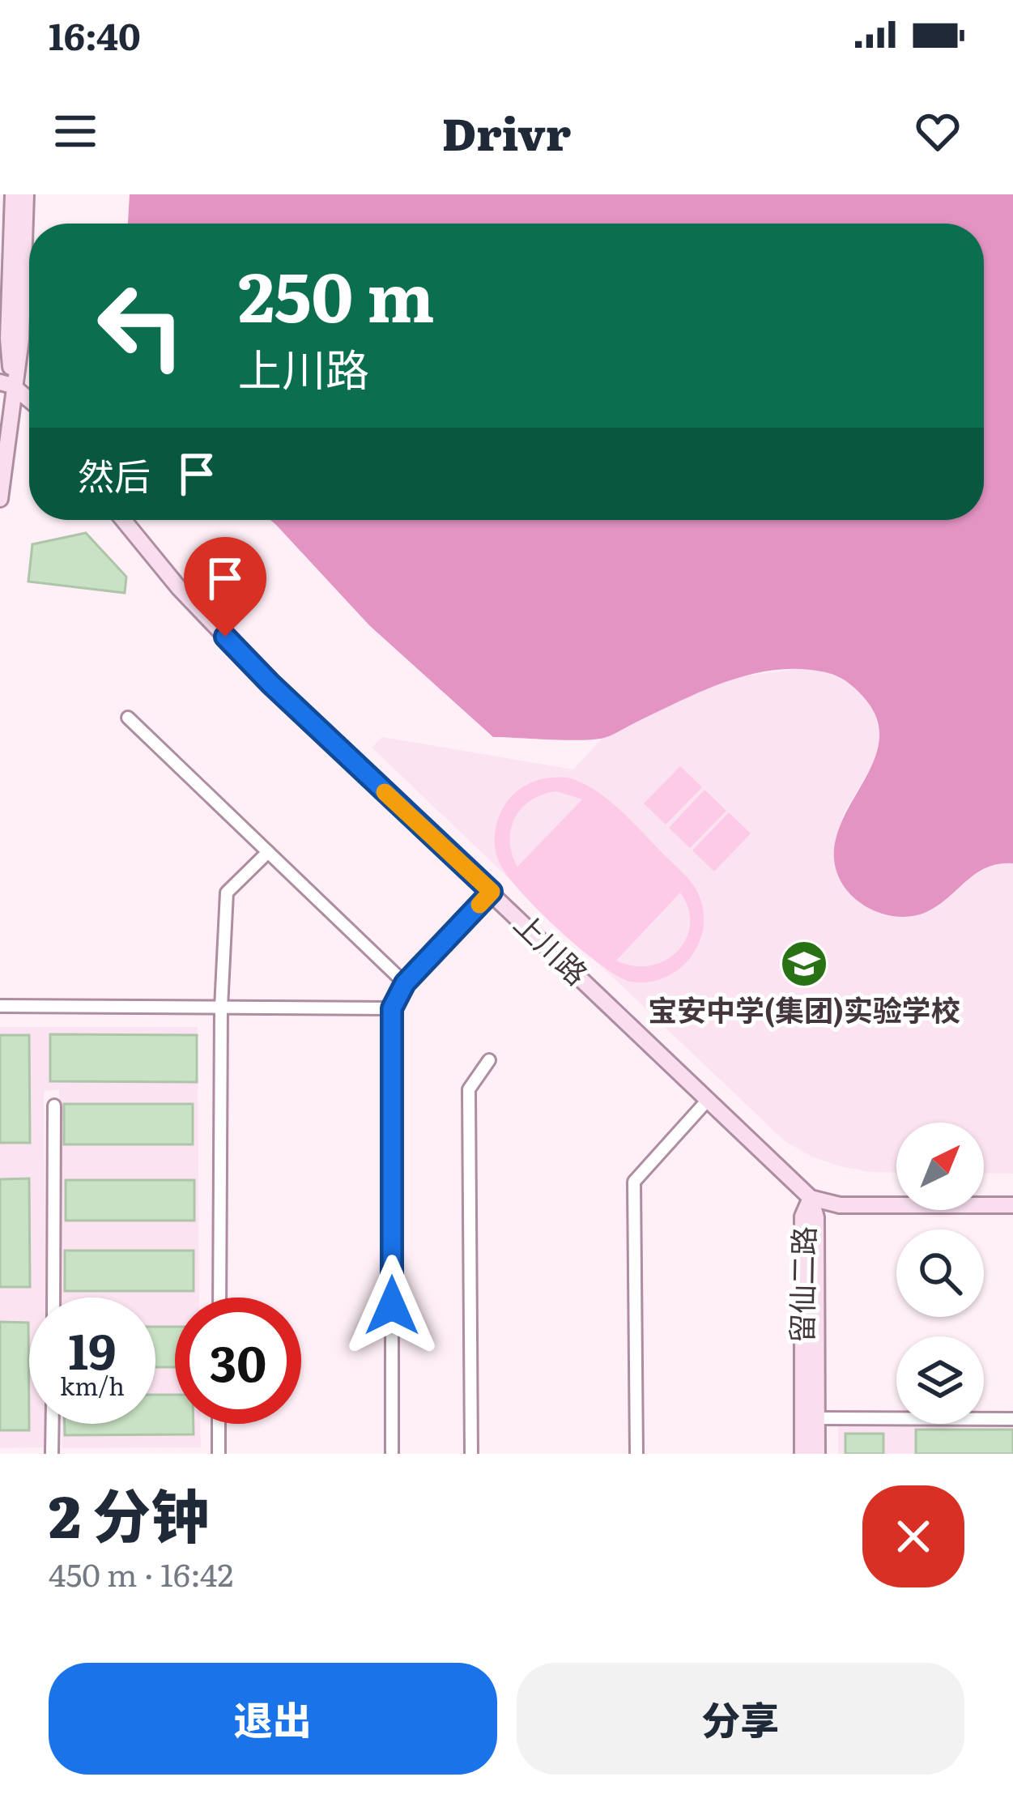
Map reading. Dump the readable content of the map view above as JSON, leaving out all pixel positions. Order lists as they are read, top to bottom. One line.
{"streets":{"main road":["上川路","留仙二路"]},"crossings":[["上川路","留仙二路"]],"places":{"school or university":["宝安中学(集团)实验学校"]},"north":"top right","page":{"status":"16:40","header":"Drivr","turn":["250 m","上川路"],"then":"然后","speed":"19 km/h","limit":"30","heading":["2 分钟","450 m · 16:42"],"buttons":["退出","分享"]}}
